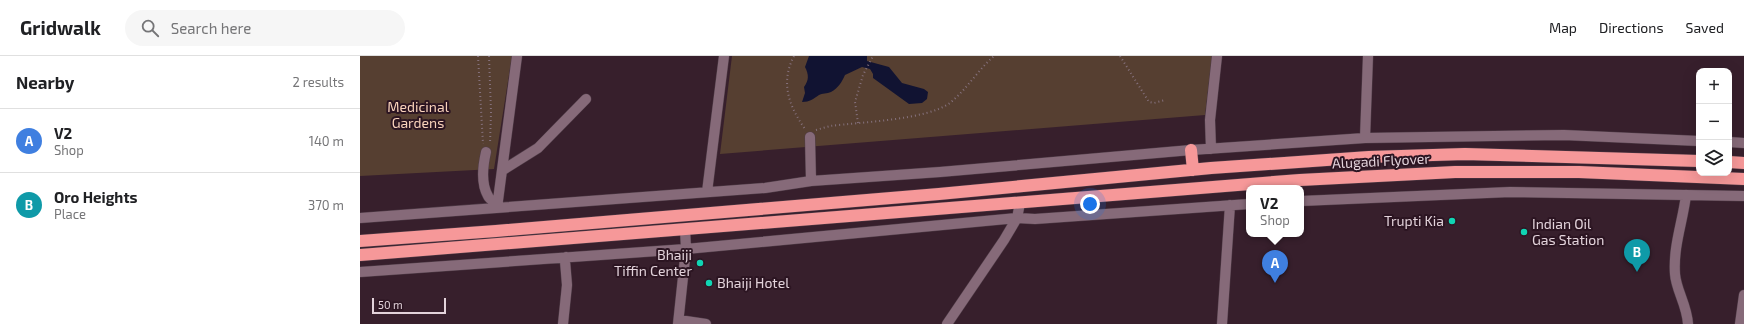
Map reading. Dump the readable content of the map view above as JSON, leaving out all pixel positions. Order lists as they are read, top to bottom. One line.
{"streets":{"highway":["Alugadi Flyover"]},"parks":["Medicinal Gardens"],"places":["Trupti Kia","Indian Oil Gas Station","Bhaiji Tiffin Center","Bhaiji Hotel"],"scale_bar":"50 m","page":{"header":"Gridwalk","search":"Search here","nav":["Map","Directions","Saved"],"heading":["Nearby","2 results"],"map_buttons":["+","−"],"list":[{"mark":"A","name":"V2","note":"Shop","value":"140 m"},{"mark":"B","name":"Oro Heights","note":"Place","value":"370 m"}],"popup":["V2","Shop"],"pins":["B","A"],"scale":"50 m"}}
